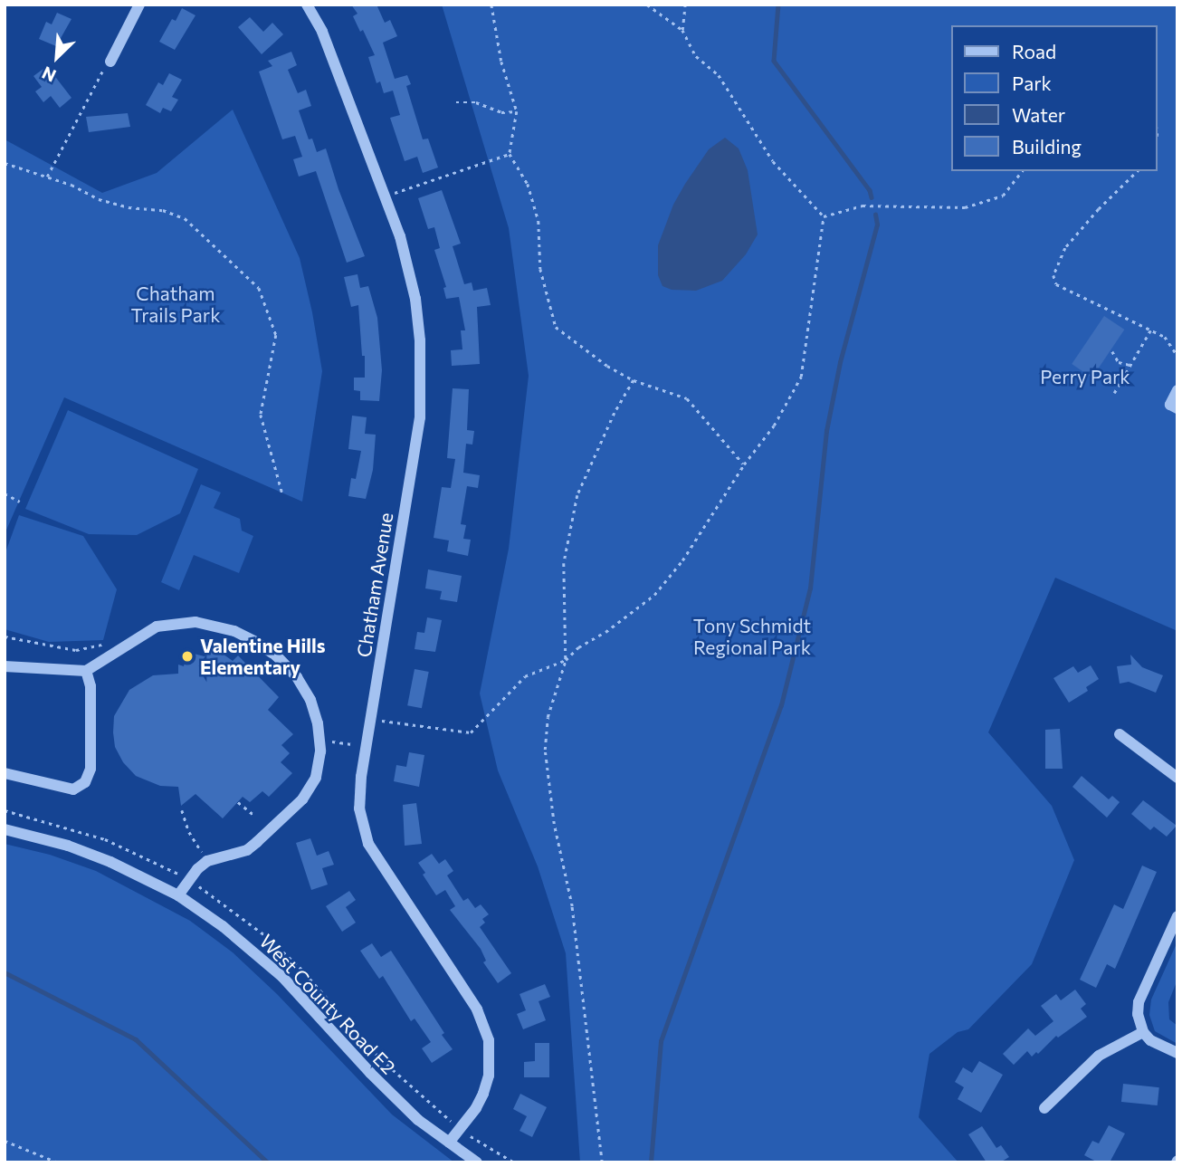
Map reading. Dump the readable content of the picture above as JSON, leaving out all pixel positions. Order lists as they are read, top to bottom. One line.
{"streets":{"street":["Chatham Avenue","West County Road E2"]},"crossings":[["Chatham Avenue","West County Road E2"]],"parks":["Chatham Trails Park","Perry Park","Tony Schmidt Regional Park"],"places":["Valentine Hills Elementary"],"legend":["Road","Park","Water","Building"],"north":"bottom left"}
